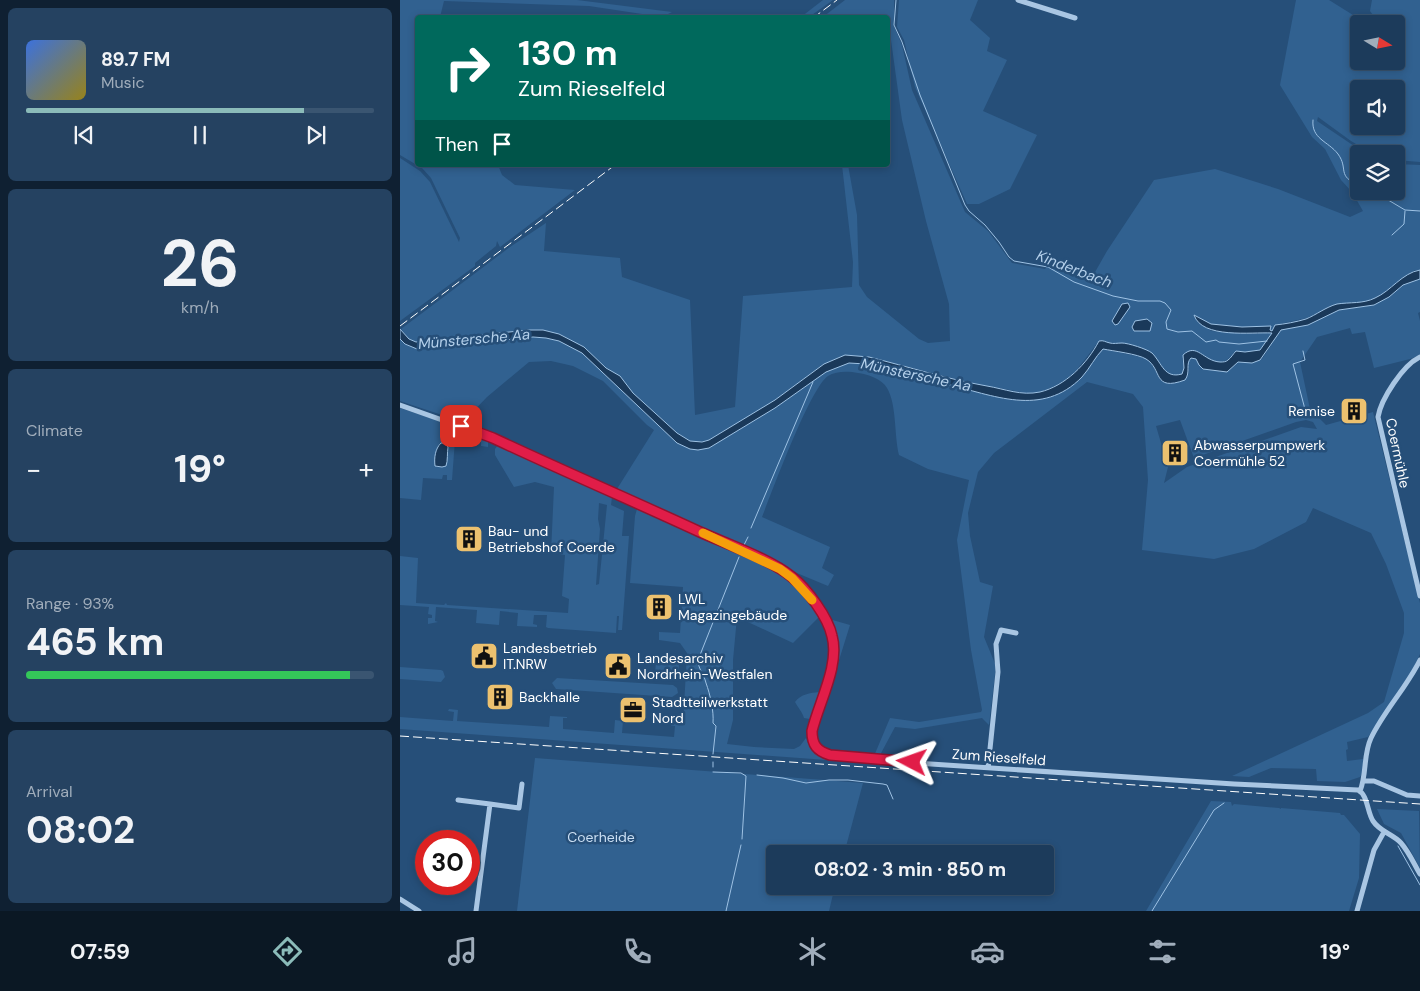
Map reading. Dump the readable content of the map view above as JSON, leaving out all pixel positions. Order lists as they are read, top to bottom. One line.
{"streets":{"street":["Coermühle","Zum Rieselfeld"]},"water":["Kinderbach","Münstersche Aa"],"parks":["Coerheide"],"places":{"building":["Remise","Abwasserpumpwerk Coermühle 52","Bau- und Betriebshof Coerde","LWL Magazingebäude","Backhalle"],"public building":["Landesbetrieb IT.NRW","Landesarchiv Nordrhein-Westfalen"],"office":["Stadtteilwerkstatt Nord"]},"north":"right","page":{"turn":["130 m","Zum Rieselfeld"],"song":["89.7 FM","Music"],"then":"Then","tile":[["26","km/h"],"Climate",["Range · 93%","465 km"],["Arrival","08:02"]],"heat":["−","19°","+"],"limit":"30","trip":"08:02 · 3 min · 850 m","tabs":["07:59","19°"]}}
